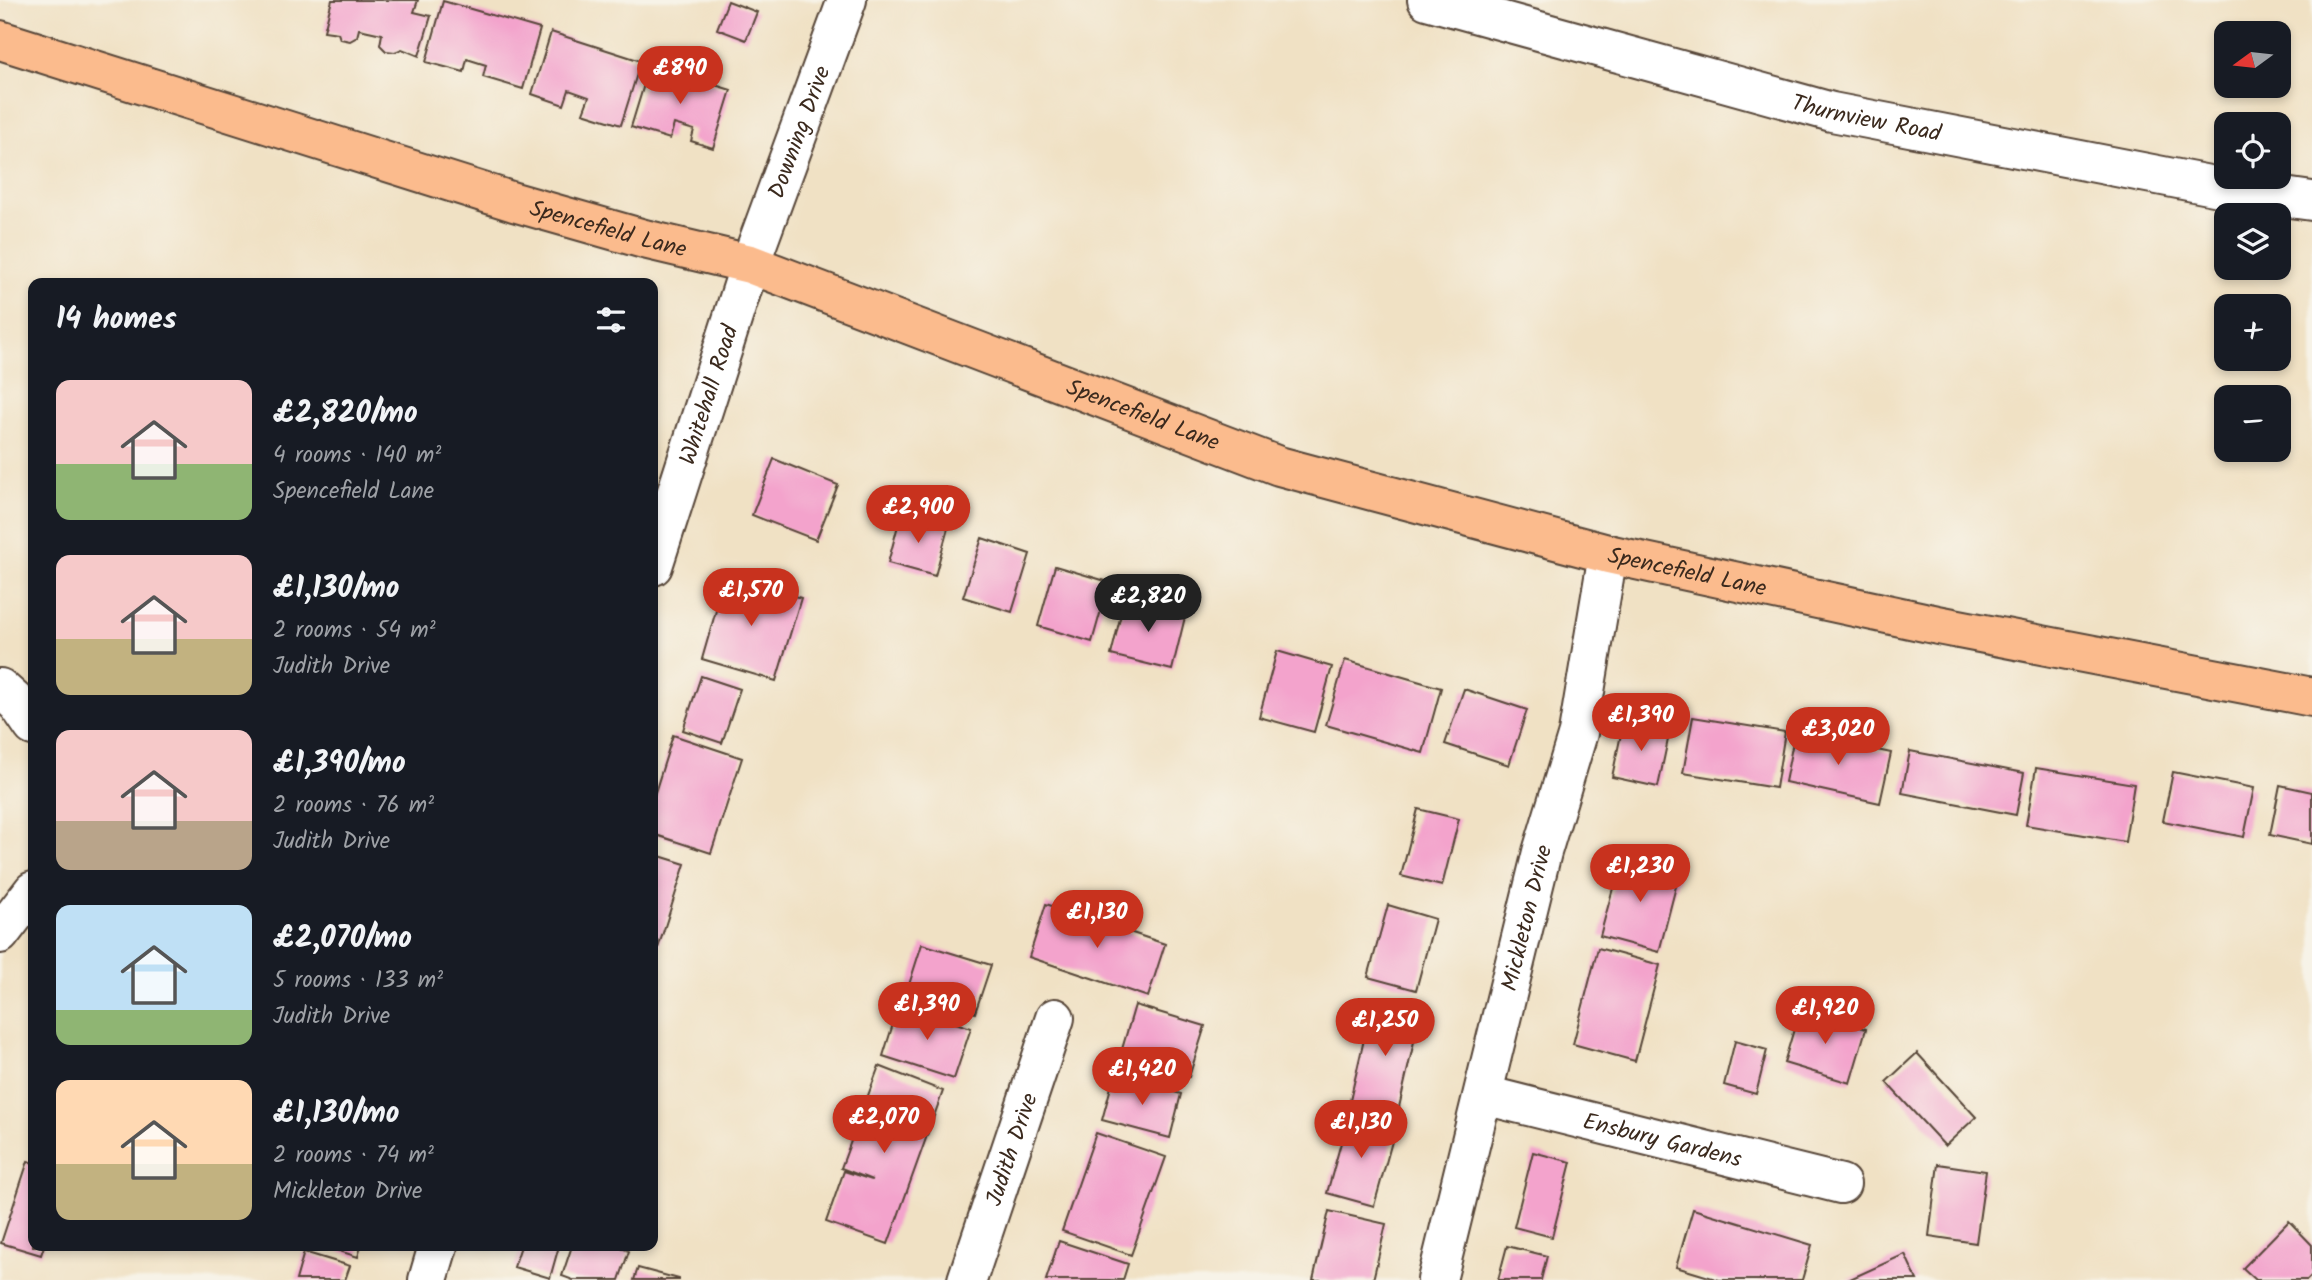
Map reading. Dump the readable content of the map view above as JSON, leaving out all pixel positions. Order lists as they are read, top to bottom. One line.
{"streets":{"main road":["Spencefield Lane"],"street":["Thurnview Road","Downing Drive","Whitehall Road","Mickleton Drive","Ensbury Gardens","Judith Drive"]},"crossings":[["Downing Drive","Spencefield Lane"],["Downing Drive","Whitehall Road"],["Spencefield Lane","Whitehall Road"],["Spencefield Lane","Mickleton Drive"],["Mickleton Drive","Ensbury Gardens"]],"north":"left","page":{"map_buttons":["+","−"],"price":["£890","£2,900","£1,570","£2,820","£1,390","£3,020","£1,230","£1,130","£1,390","£1,920","£1,250","£1,420","£2,070","£1,130"],"heading":"14 homes","list":[{"name":"£2,820/mo","note":"4 rooms · 140 m² · Spencefield Lane"},{"name":"£1,130/mo","note":"2 rooms · 54 m² · Judith Drive"},{"name":"£1,390/mo","note":"2 rooms · 76 m² · Judith Drive"},{"name":"£2,070/mo","note":"5 rooms · 133 m² · Judith Drive"},{"name":"£1,130/mo","note":"2 rooms · 74 m² · Mickleton Drive"}]}}
